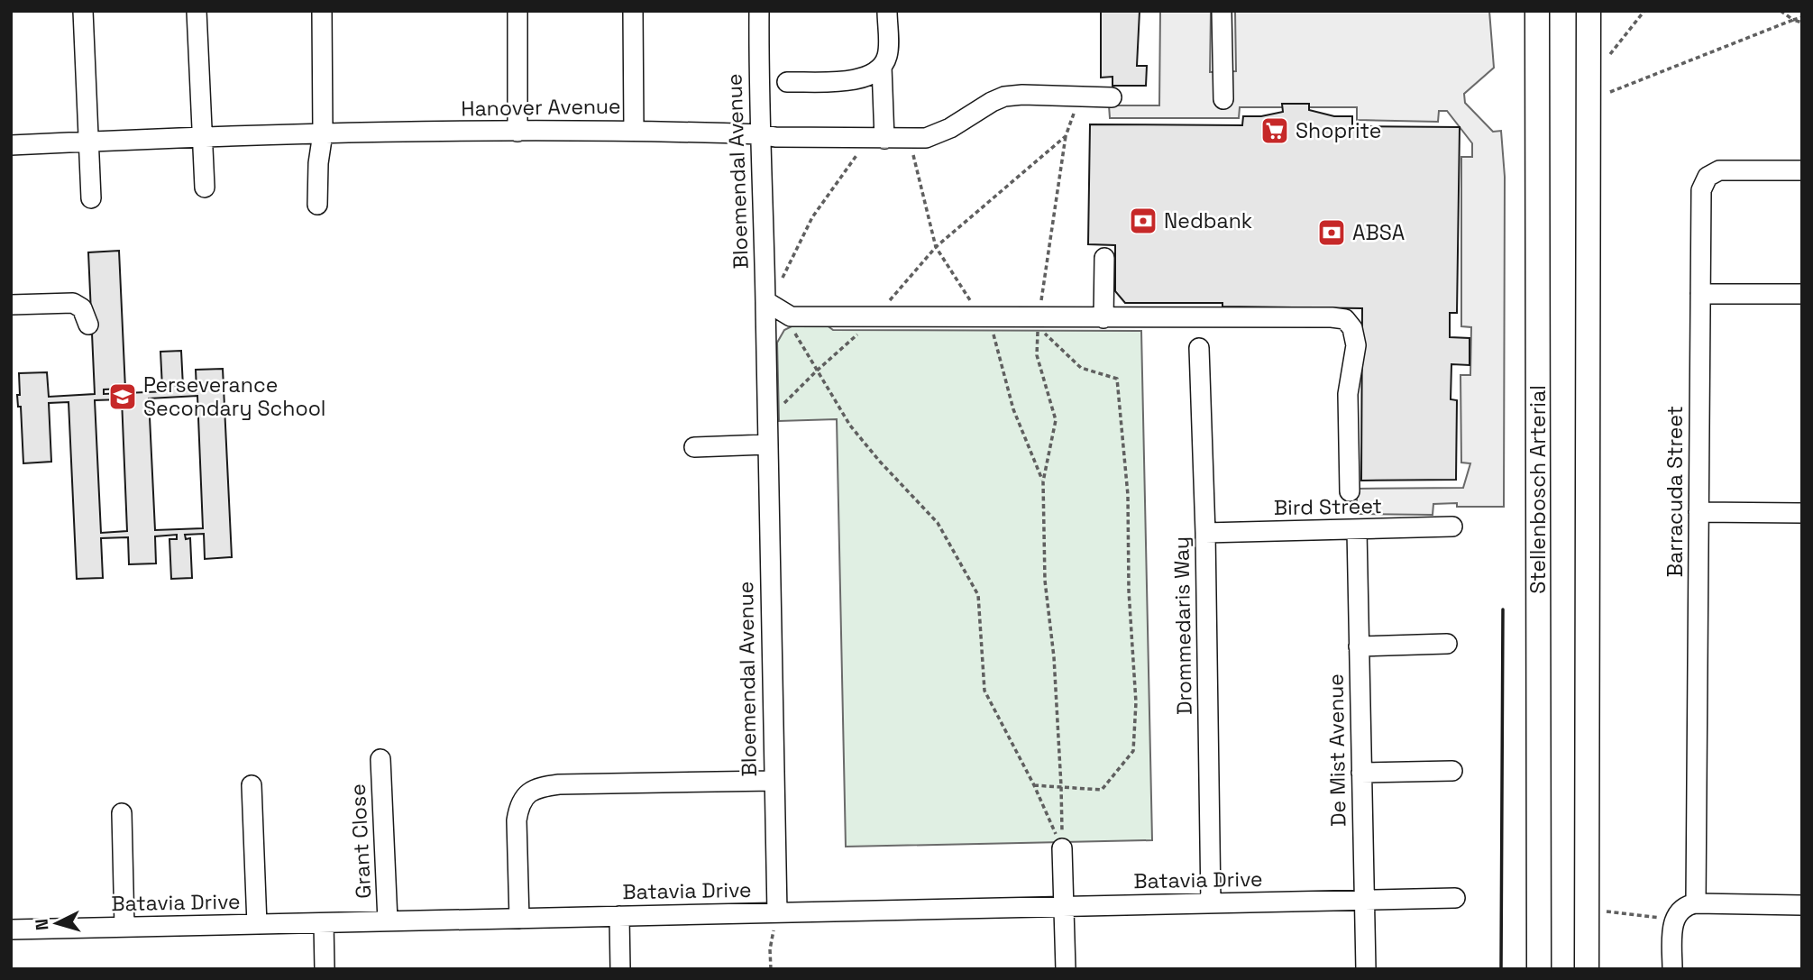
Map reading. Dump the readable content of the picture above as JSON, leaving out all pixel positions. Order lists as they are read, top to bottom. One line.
{"streets":{"main road":["Stellenbosch Arterial"],"street":["Hanover Avenue","Bloemendal Avenue","Barracuda Street","Bird Street","Drommedaris Way","De Mist Avenue","Grant Close","Batavia Drive"]},"crossings":[["Hanover Avenue","Bloemendal Avenue"],["Bloemendal Avenue","Batavia Drive"],["Bird Street","Drommedaris Way"],["Bird Street","De Mist Avenue"],["Drommedaris Way","Batavia Drive"],["De Mist Avenue","Batavia Drive"],["Grant Close","Batavia Drive"]],"places":{"supermarket":["Shoprite"],"bank":["Nedbank","ABSA"],"school or university":["Perseverance Secondary School"]},"north":"left"}
